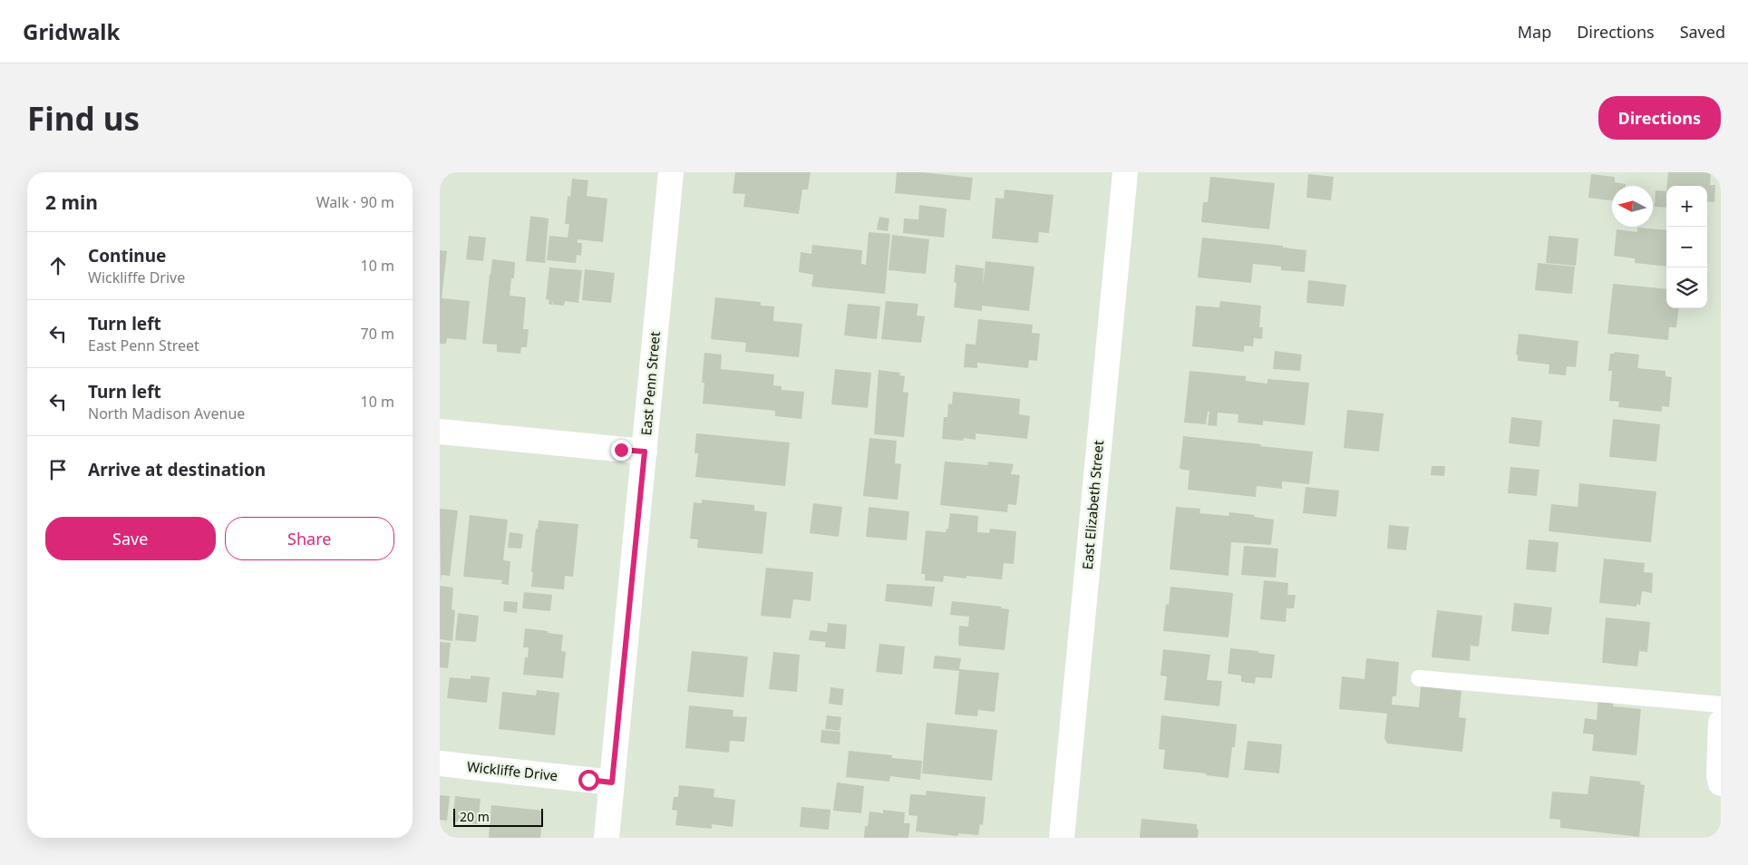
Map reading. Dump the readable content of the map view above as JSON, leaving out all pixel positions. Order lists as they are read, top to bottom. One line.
{"streets":{"street":["East Penn Street","East Elizabeth Street","Wickliffe Drive"]},"crossings":[["East Penn Street","Wickliffe Drive"]],"scale_bar":"20 m","north":"left","page":{"header":"Gridwalk","nav":["Map","Directions","Saved"],"buttons":["Directions",["Save","Share"]],"title":"Find us","heading":["2 min","Walk · 90 m"],"map_buttons":["+","−"],"list":[["Continue","Wickliffe Drive","10 m"],["Turn left","East Penn Street","70 m"],["Turn left","North Madison Avenue","10 m"],"Arrive at destination"],"scale":"20 m"}}
